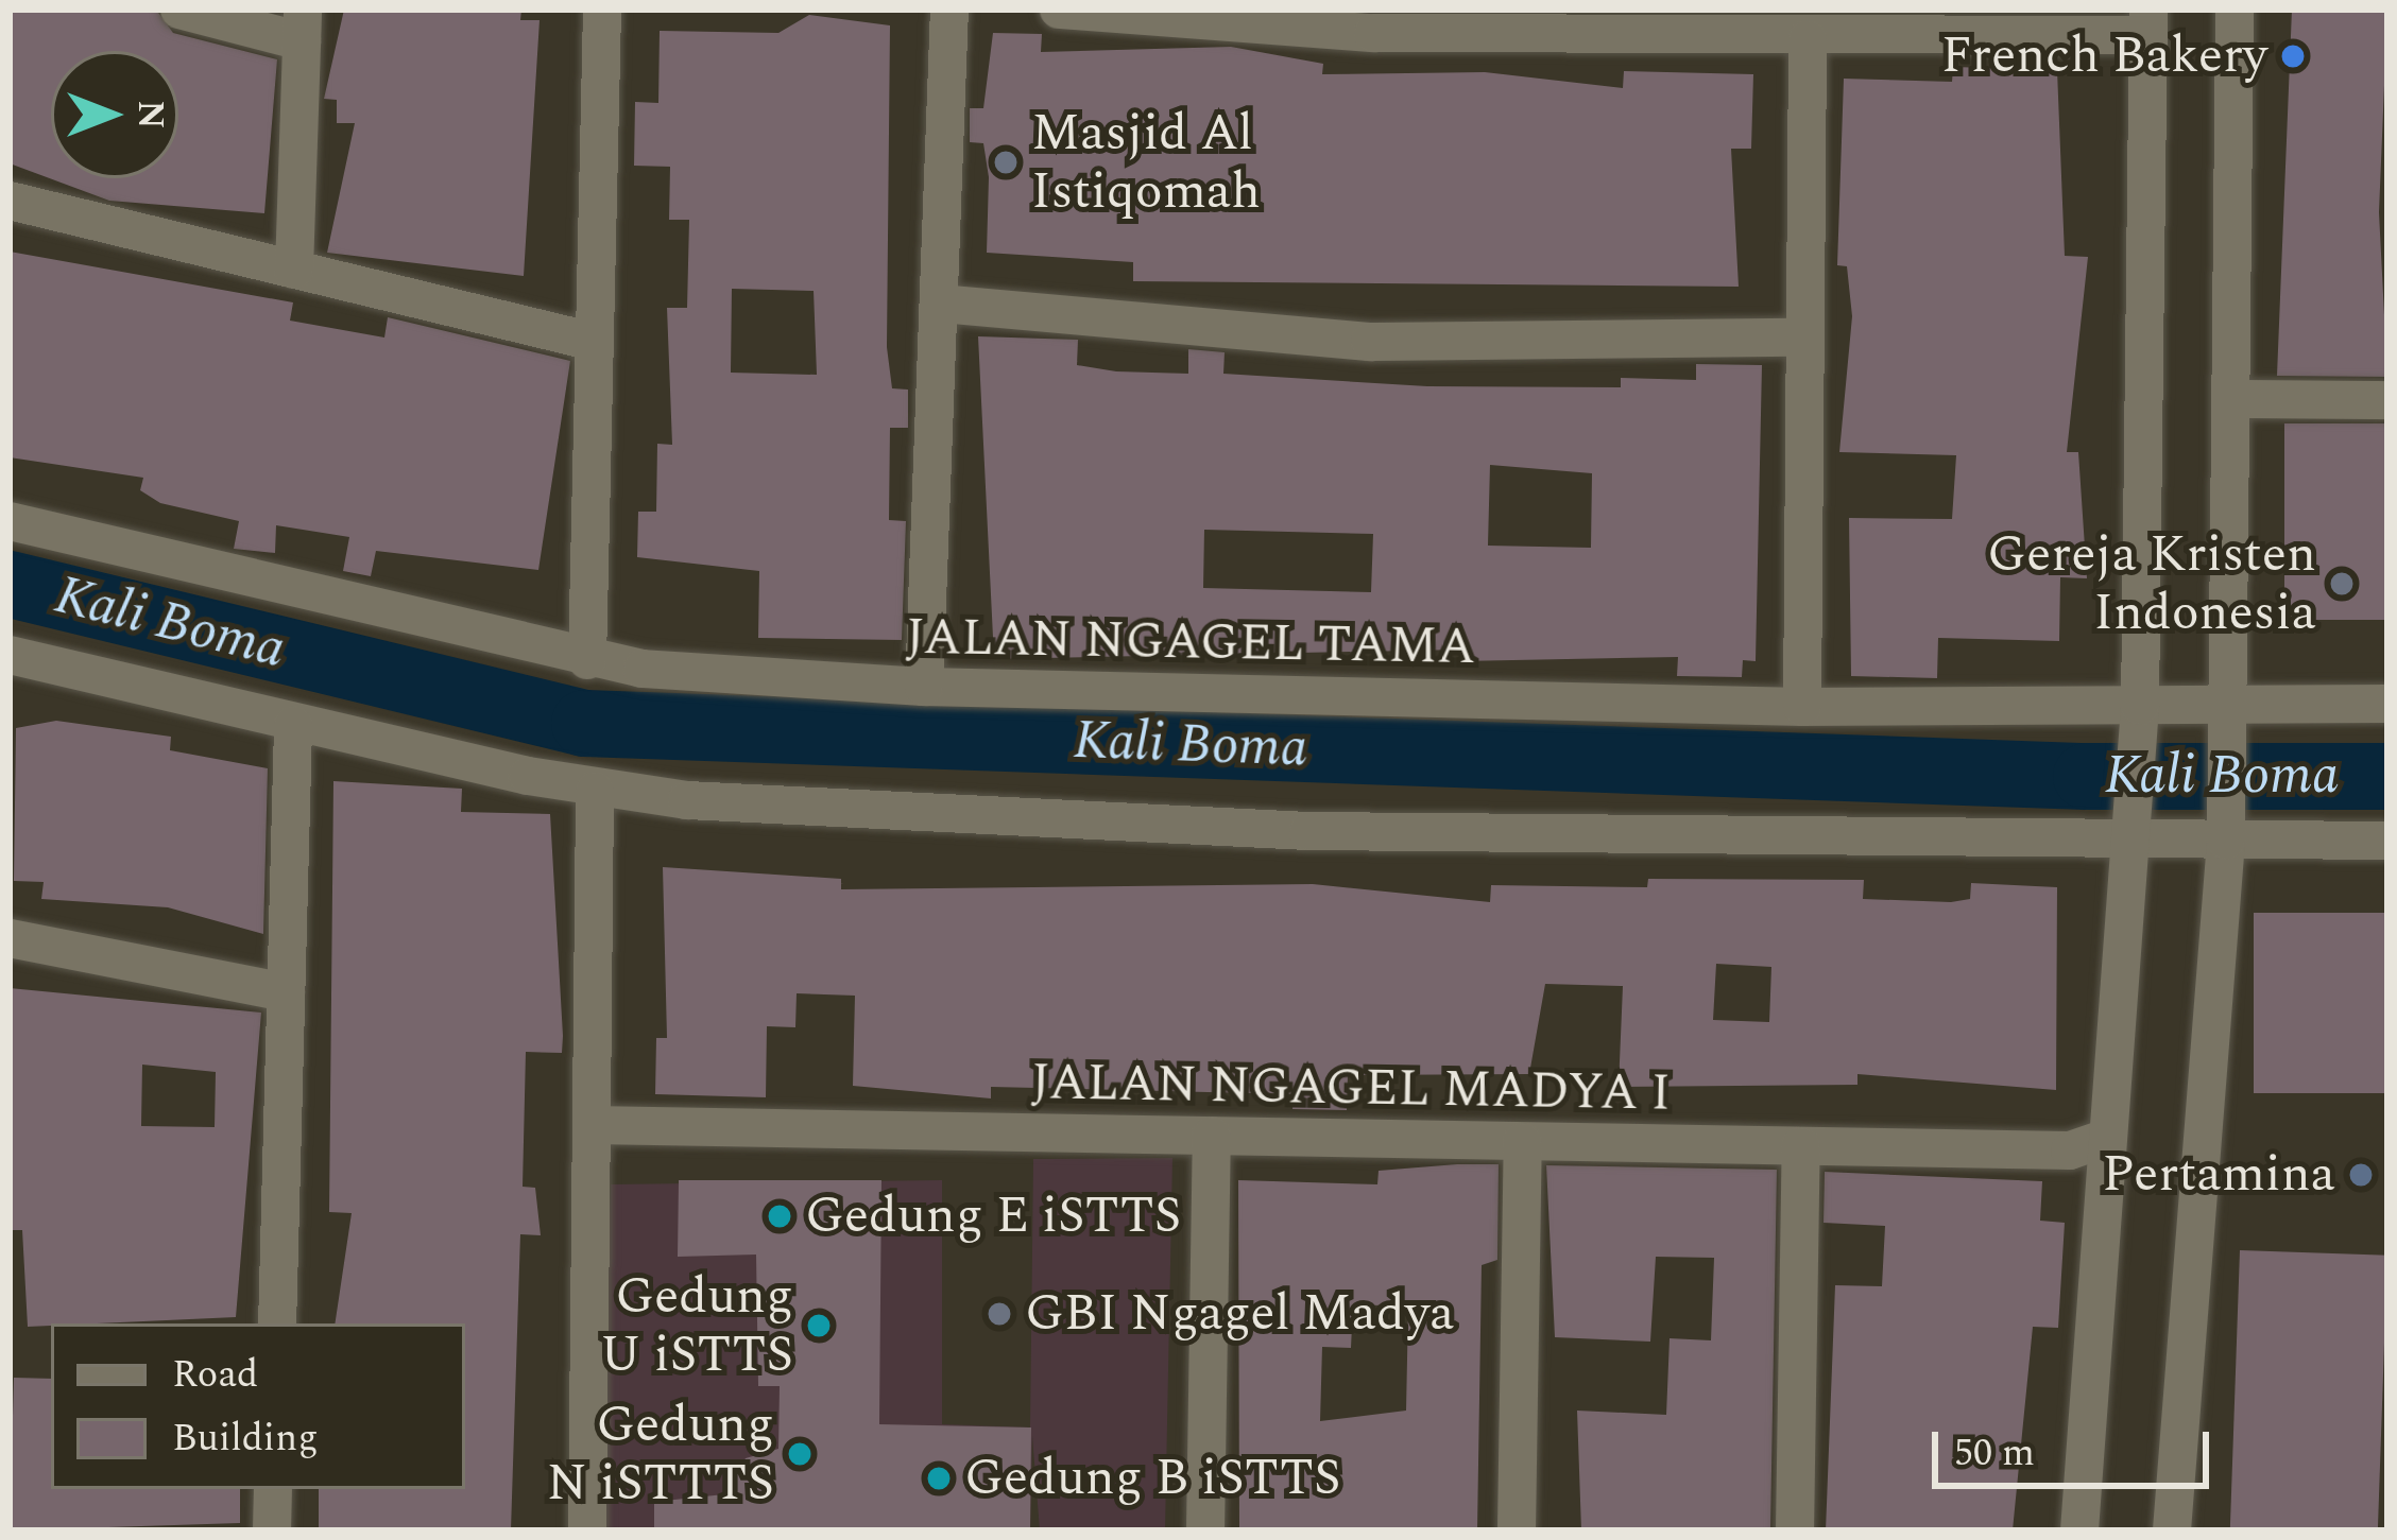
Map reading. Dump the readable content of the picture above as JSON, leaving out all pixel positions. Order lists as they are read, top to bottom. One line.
{"streets":{"street":["JALAN NGAGEL TAMA","JALAN NGAGEL MADYA I"]},"water":["Kali Boma"],"places":["French Bakery","Masjid Al Istiqomah","Gereja Kristen Indonesia","Pertamina","Gedung E iSTTS","GBI Ngagel Madya","Gedung U iSTTS","Gedung N iSTTTS","Gedung B iSTTS"],"legend":["Road","Building"],"scale_bar":"50 m","north":"right"}
